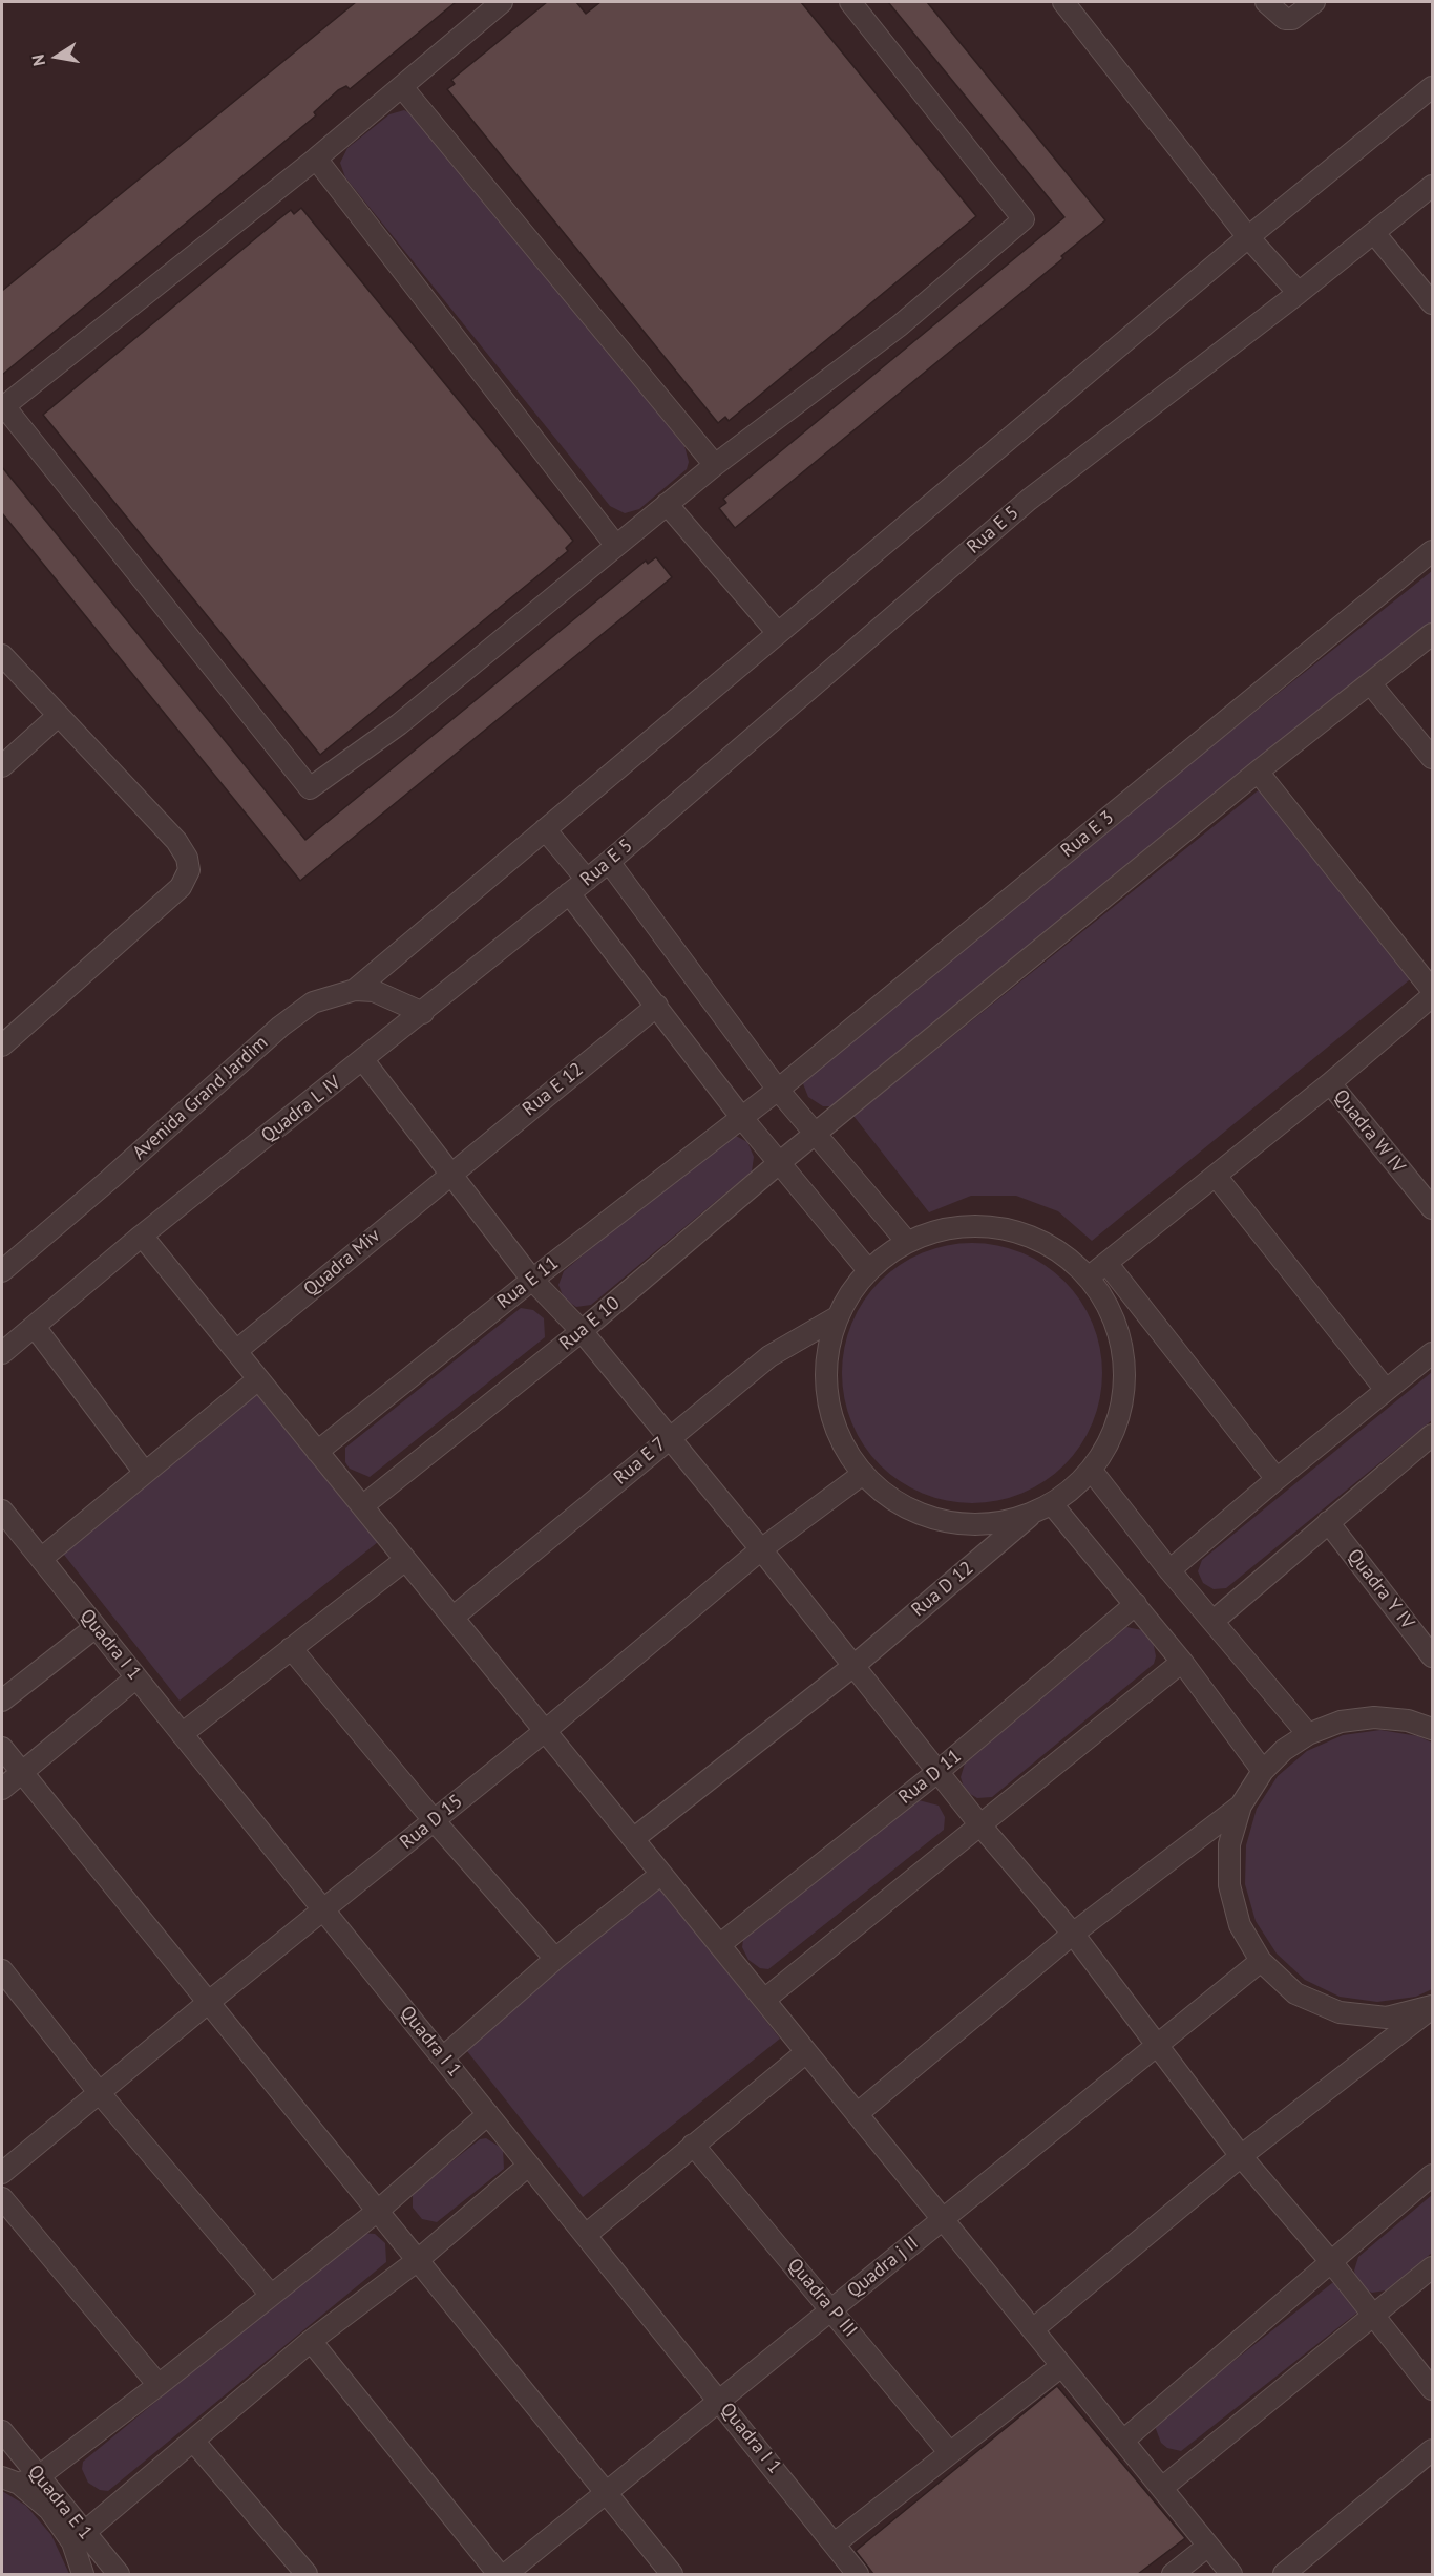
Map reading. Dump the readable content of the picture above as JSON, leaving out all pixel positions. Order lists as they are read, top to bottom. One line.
{"streets":{"street":["Rua E 5","Rua E 3","Rua E 12","Avenida Grand Jardim","Quadra L IV","Quadra W IV","Quadra Miv","Rua E 11","Rua E 10","Rua E 7","Rua D 12","Quadra Y IV","Quadra I 1","Rua D 11","Rua D 15","Quadra j II","Quadra P III","Quadra E 1"]},"crossings":[["Rua E 5","Quadra L IV"],["Rua E 3","Rua E 11"],["Rua E 12","Quadra Miv"],["Avenida Grand Jardim","Quadra L IV"],["Quadra I 1","Rua D 15"],["Quadra I 1","Quadra j II"],["Quadra j II","Quadra P III"]],"north":"left"}
